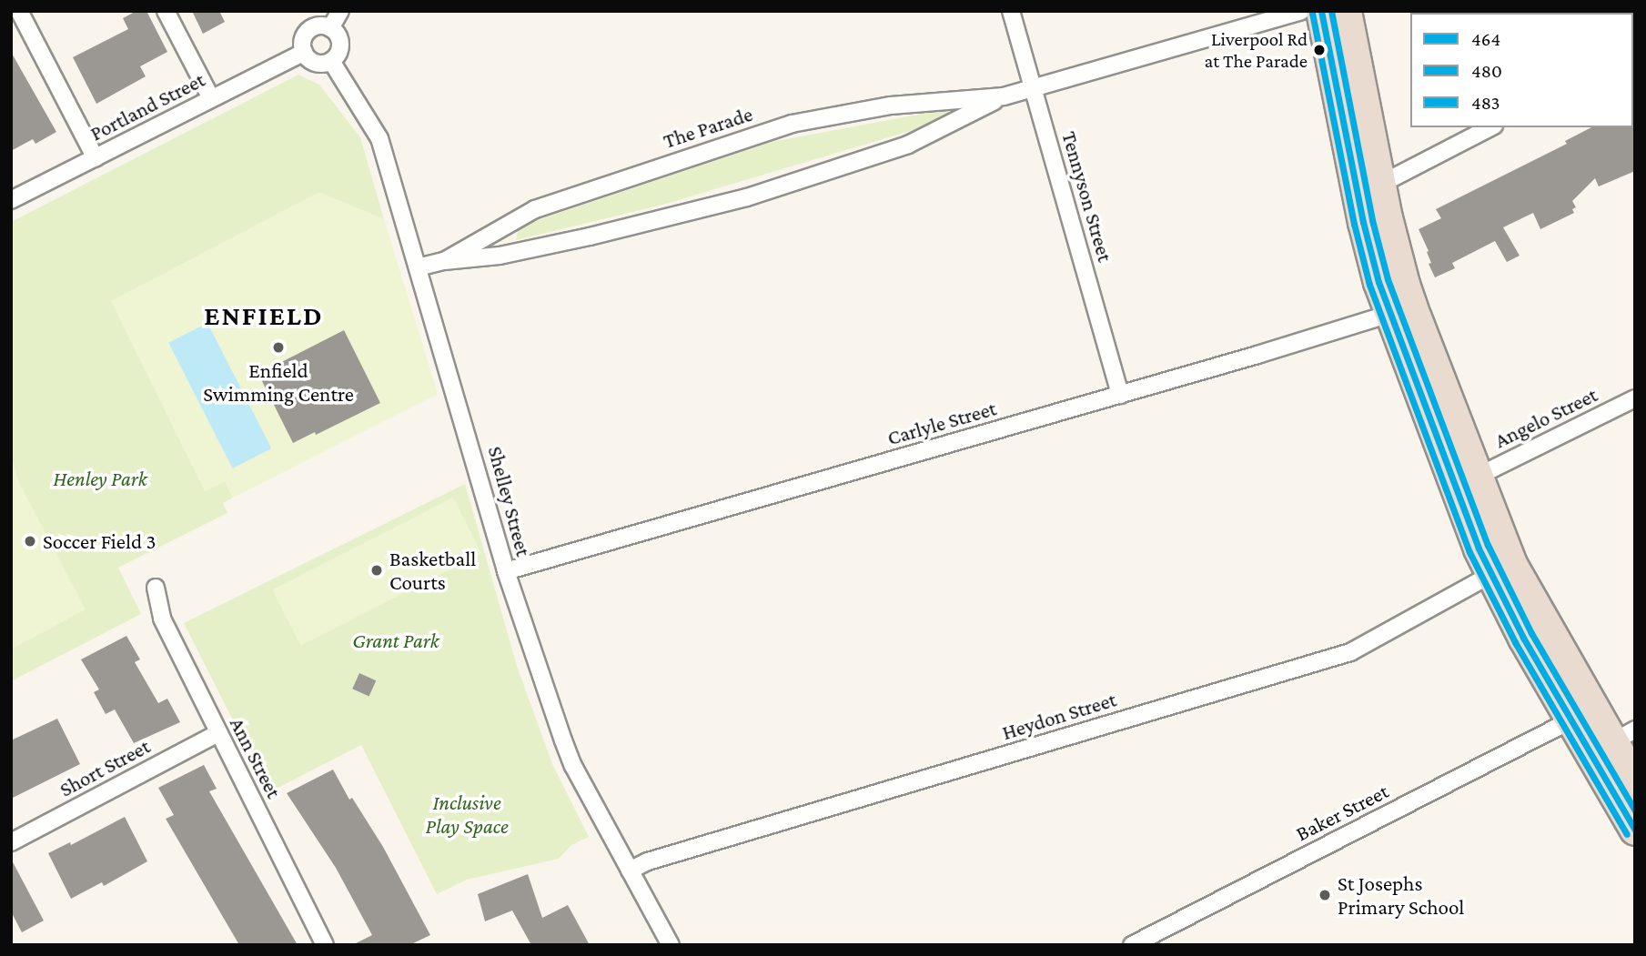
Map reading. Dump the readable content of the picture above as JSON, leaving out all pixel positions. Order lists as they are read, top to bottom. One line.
{"streets":{"street":["Portland Street","The Parade","Tennyson Street","Angelo Street","Carlyle Street","Shelley Street","Heydon Street","Ann Street","Short Street","Baker Street"]},"crossings":[["Portland Street","Shelley Street"],["The Parade","Tennyson Street"],["The Parade","Shelley Street"],["Tennyson Street","Carlyle Street"],["Carlyle Street","Shelley Street"],["Shelley Street","Heydon Street"],["Ann Street","Short Street"]],"districts":["ENFIELD"],"parks":["Henley Park","Grant Park","Inclusive Play Space"],"places":["Liverpool Rd at The Parade","Enfield Swimming Centre","Soccer Field 3","Basketball Courts","St Josephs Primary School"],"lines":["transit line 464","transit line 483","transit line 480"],"legend":["464","480","483"]}
